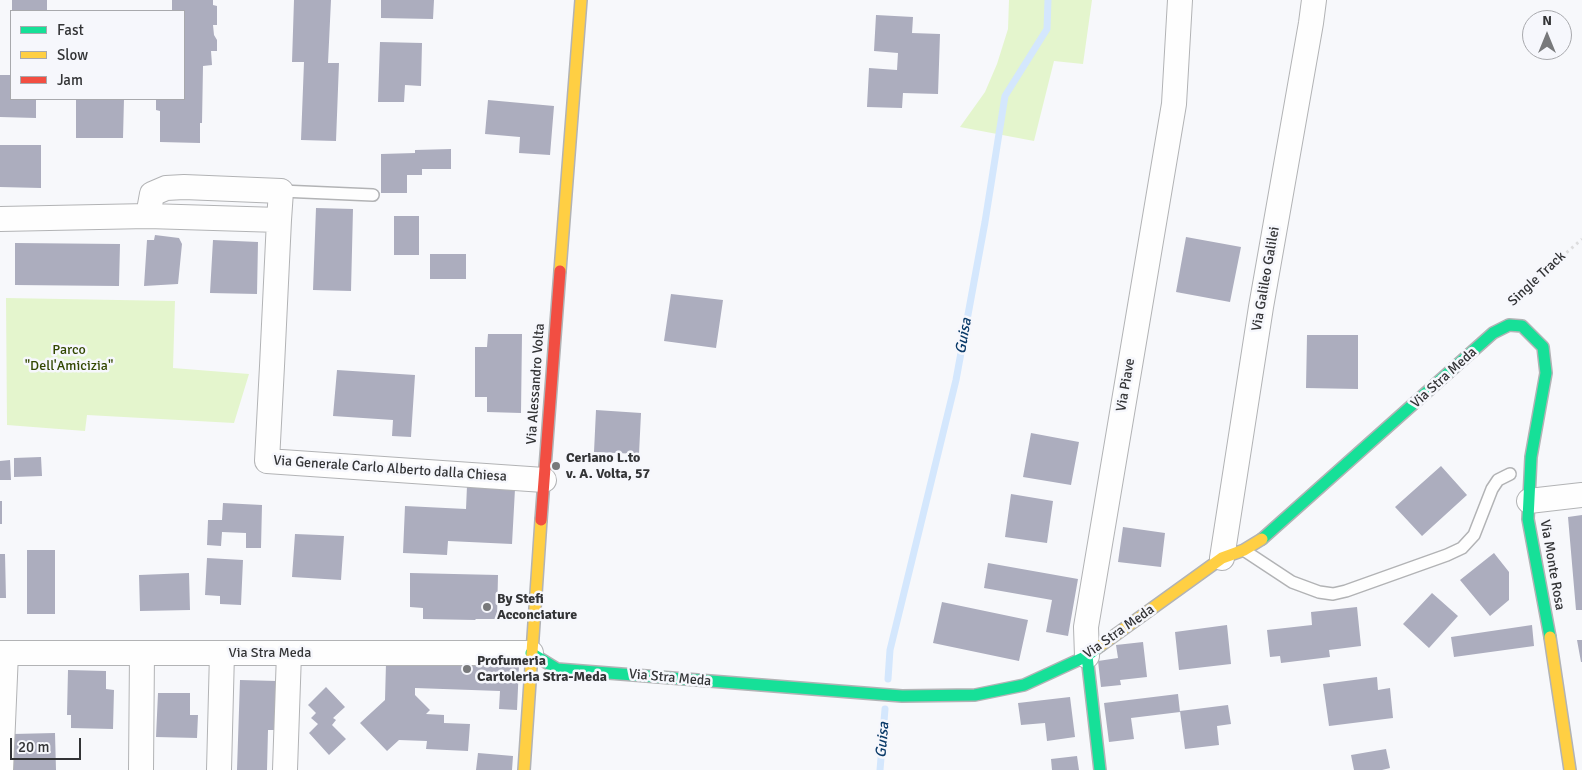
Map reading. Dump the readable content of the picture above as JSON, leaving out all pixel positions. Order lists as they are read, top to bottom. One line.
{"streets":{"street":["Via Galileo Galilei","Via Stra Meda","Via Alessandro Volta","Via Piave","Via Generale Carlo Alberto dalla Chiesa","Via Monte Rosa"],"path":["Single Track"]},"crossings":[["Via Galileo Galilei","Via Stra Meda"],["Single Track","Via Stra Meda"],["Single Track","Via Monte Rosa"],["Via Stra Meda","Via Alessandro Volta"],["Via Stra Meda","Via Piave"],["Via Stra Meda","Via Monte Rosa"],["Via Alessandro Volta","Via Generale Carlo Alberto dalla Chiesa"]],"water":["Guisa"],"parks":["Parco \"Dell'Amicizia\""],"places":["Ceriano L.to v. A. Volta, 57","By Stefi Acconciature","Profumeria Cartoleria Stra-Meda"],"legend":["Fast","Slow","Jam"],"scale_bar":"20 m","north":"top"}
